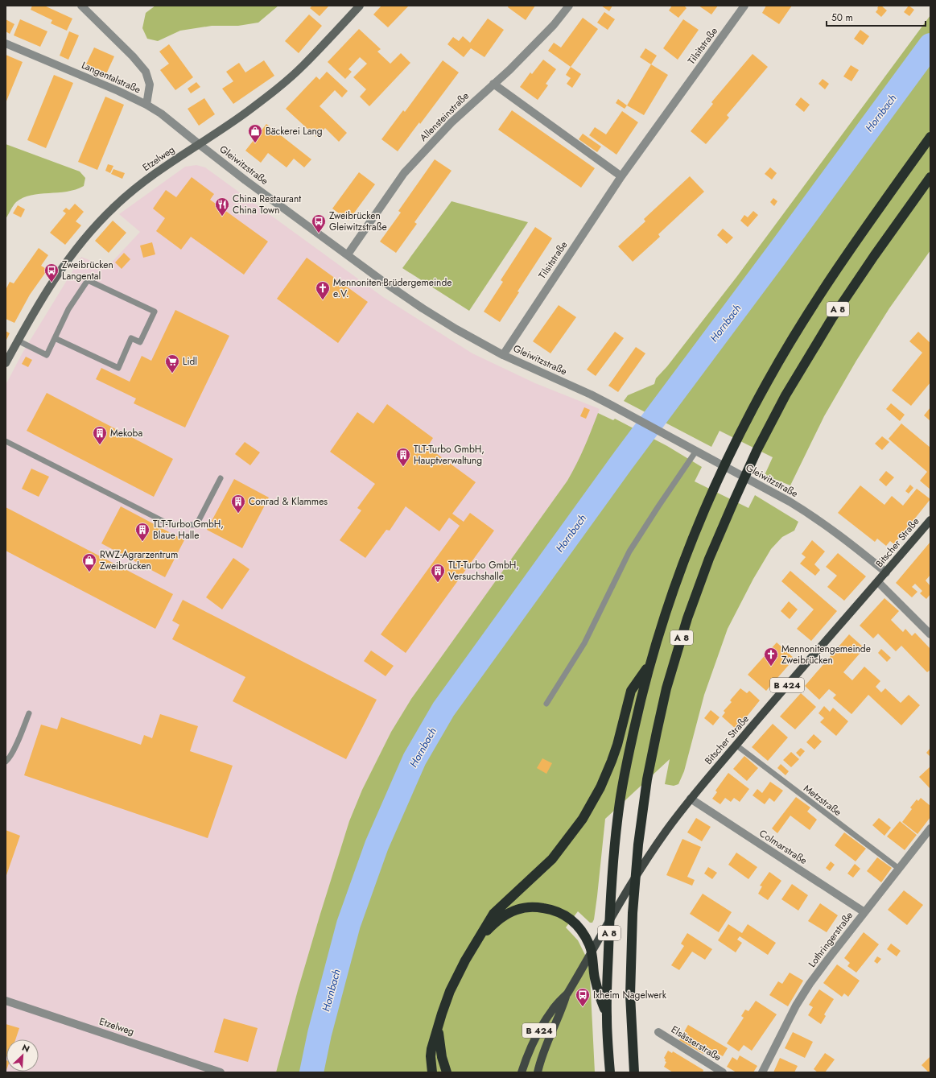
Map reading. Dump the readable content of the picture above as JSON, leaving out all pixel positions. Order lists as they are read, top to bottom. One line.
{"streets":{"highway":["A 8"],"main road":["Bitscher Straße","B 424"],"street":["Tilsitstraße","Langentalstraße","Allensteinstraße","Etzelweg","Gleiwitzstraße","Colmarstraße","Lothringerstraße","Elsässerstraße"],"lane":["Metzstraße"]},"crossings":[["Tilsitstraße","Gleiwitzstraße"],["Langentalstraße","Etzelweg"],["Langentalstraße","Gleiwitzstraße"],["Allensteinstraße","Gleiwitzstraße"],["Etzelweg","Gleiwitzstraße"],["Gleiwitzstraße","Bitscher Straße"],["Bitscher Straße","Metzstraße"],["Bitscher Straße","Colmarstraße"],["Metzstraße","Lothringerstraße"],["Colmarstraße","Lothringerstraße"]],"water":["Hornbach"],"places":{"shop":["Bäckerei Lang","RWZ-Agrarzentrum Zweibrücken"],"restaurant":["China Restaurant China Town"],"bus stop":["Zweibrücken Gleiwitzstraße","Zweibrücken Langental","Ixheim Nagelwerk"],"church":["Mennoniten-Brüdergemeinde e.V.","Mennonitengemeinde Zweibrücken"],"supermarket":["Lidl"],"building":["Mekoba","TLT-Turbo GmbH, Hauptverwaltung","Conrad & Klammes","TLT-Turbo GmbH, Blaue Halle","TLT-Turbo GmbH, Versuchshalle"]},"scale_bar":"50 m","north":"top right"}
